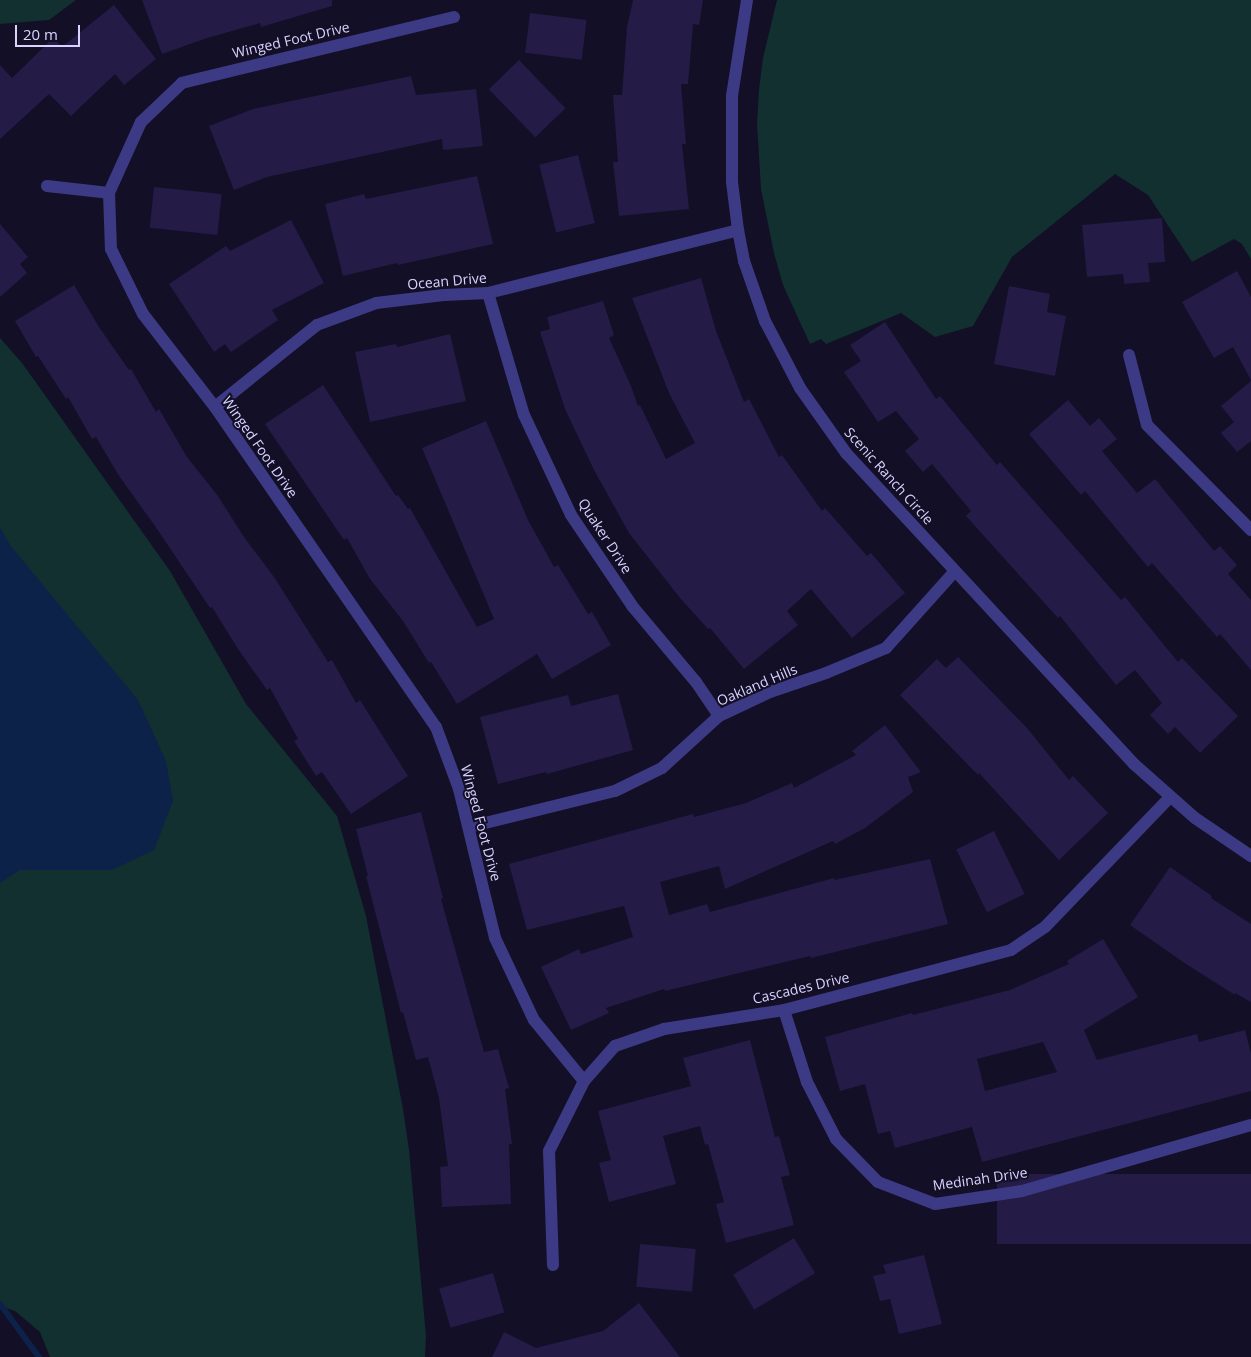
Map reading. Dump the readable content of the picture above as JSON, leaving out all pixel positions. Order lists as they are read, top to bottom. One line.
{"streets":{"street":["Winged Foot Drive","Ocean Drive","Scenic Ranch Circle","Quaker Drive","Oakland Hills","Cascades Drive","Medinah Drive"]},"crossings":[["Winged Foot Drive","Ocean Drive"],["Winged Foot Drive","Oakland Hills"],["Winged Foot Drive","Cascades Drive"],["Ocean Drive","Scenic Ranch Circle"],["Ocean Drive","Quaker Drive"],["Scenic Ranch Circle","Oakland Hills"],["Scenic Ranch Circle","Cascades Drive"],["Quaker Drive","Oakland Hills"],["Cascades Drive","Medinah Drive"]],"scale_bar":"20 m"}
